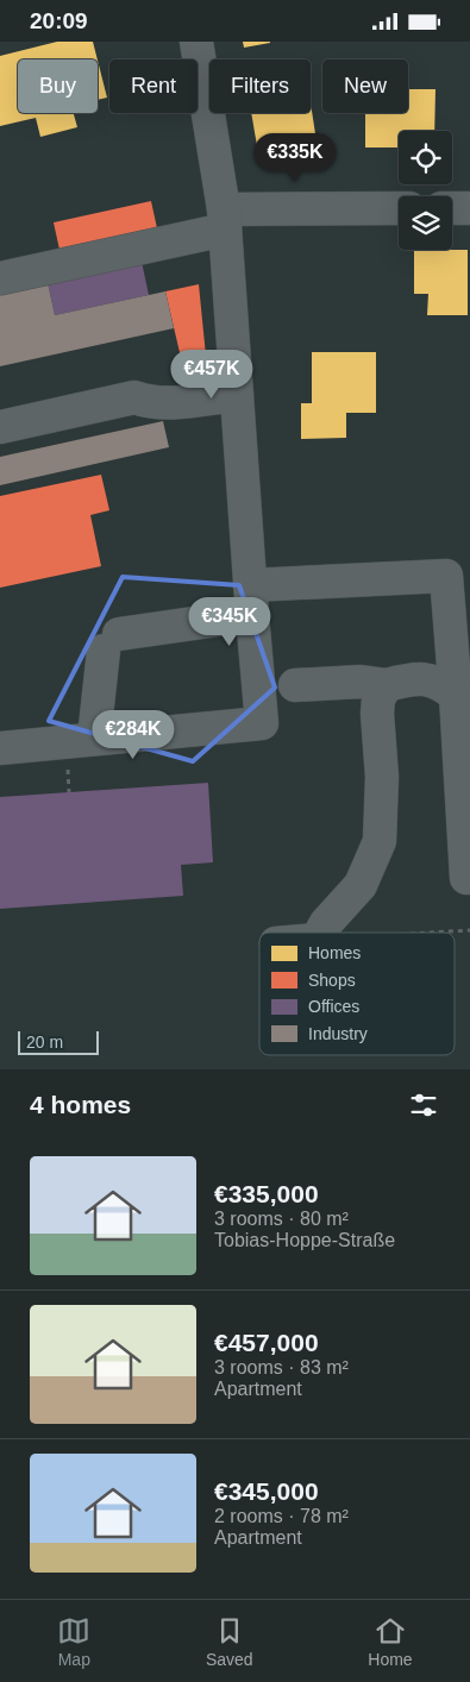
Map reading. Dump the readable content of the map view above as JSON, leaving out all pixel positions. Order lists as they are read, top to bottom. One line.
{"legend":["Homes","Shops","Offices","Industry"],"scale_bar":"20 m","page":{"status":"20:09","chip":["Buy","Rent","Filters","New"],"price":["€335K","€457K","€345K","€284K"],"scale":"20 m","heading":"4 homes","list":[{"name":"€335,000","note":"3 rooms · 80 m² · Tobias-Hoppe-Straße"},{"name":"€457,000","note":"3 rooms · 83 m² · Apartment"},{"name":"€345,000","note":"2 rooms · 78 m² · Apartment"}],"tabs":["Map","Saved","Home"]}}
